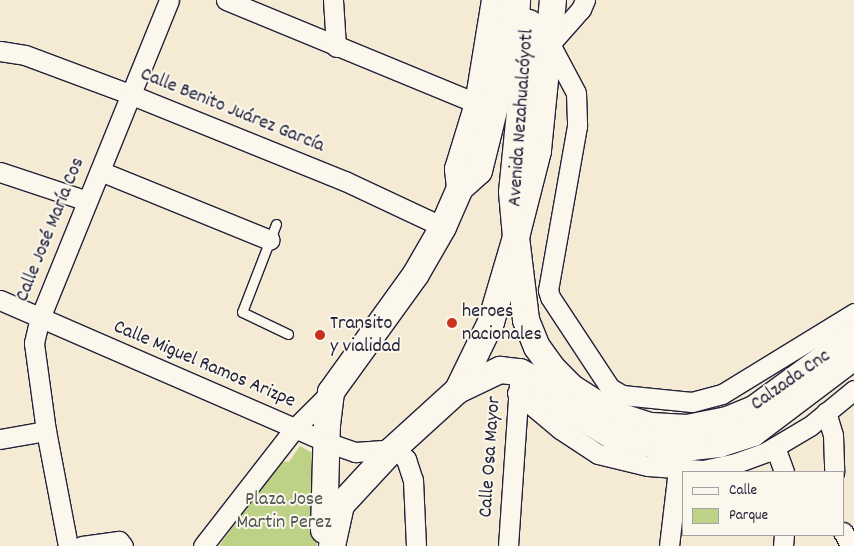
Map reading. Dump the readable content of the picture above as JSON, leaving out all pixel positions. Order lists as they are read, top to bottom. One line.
{"streets":{"main road":["Avenida Nezahualcóyotl","Calzada Cnc"],"street":["Calle Benito Juárez García","Calle José María Cos","Calle Miguel Ramos Arizpe","Calle Osa Mayor"]},"crossings":[["Calle Benito Juárez García","Avenida Nezahualcóyotl"],["Calle Benito Juárez García","Calle José María Cos"],["Avenida Nezahualcóyotl","Calzada Cnc"],["Calle José María Cos","Calle Miguel Ramos Arizpe"],["Calzada Cnc","Calle Osa Mayor"]],"parks":["Plaza Jose Martin Perez"],"places":["heroes nacionales","Transito y vialidad"],"legend":["Calle","Parque"]}
